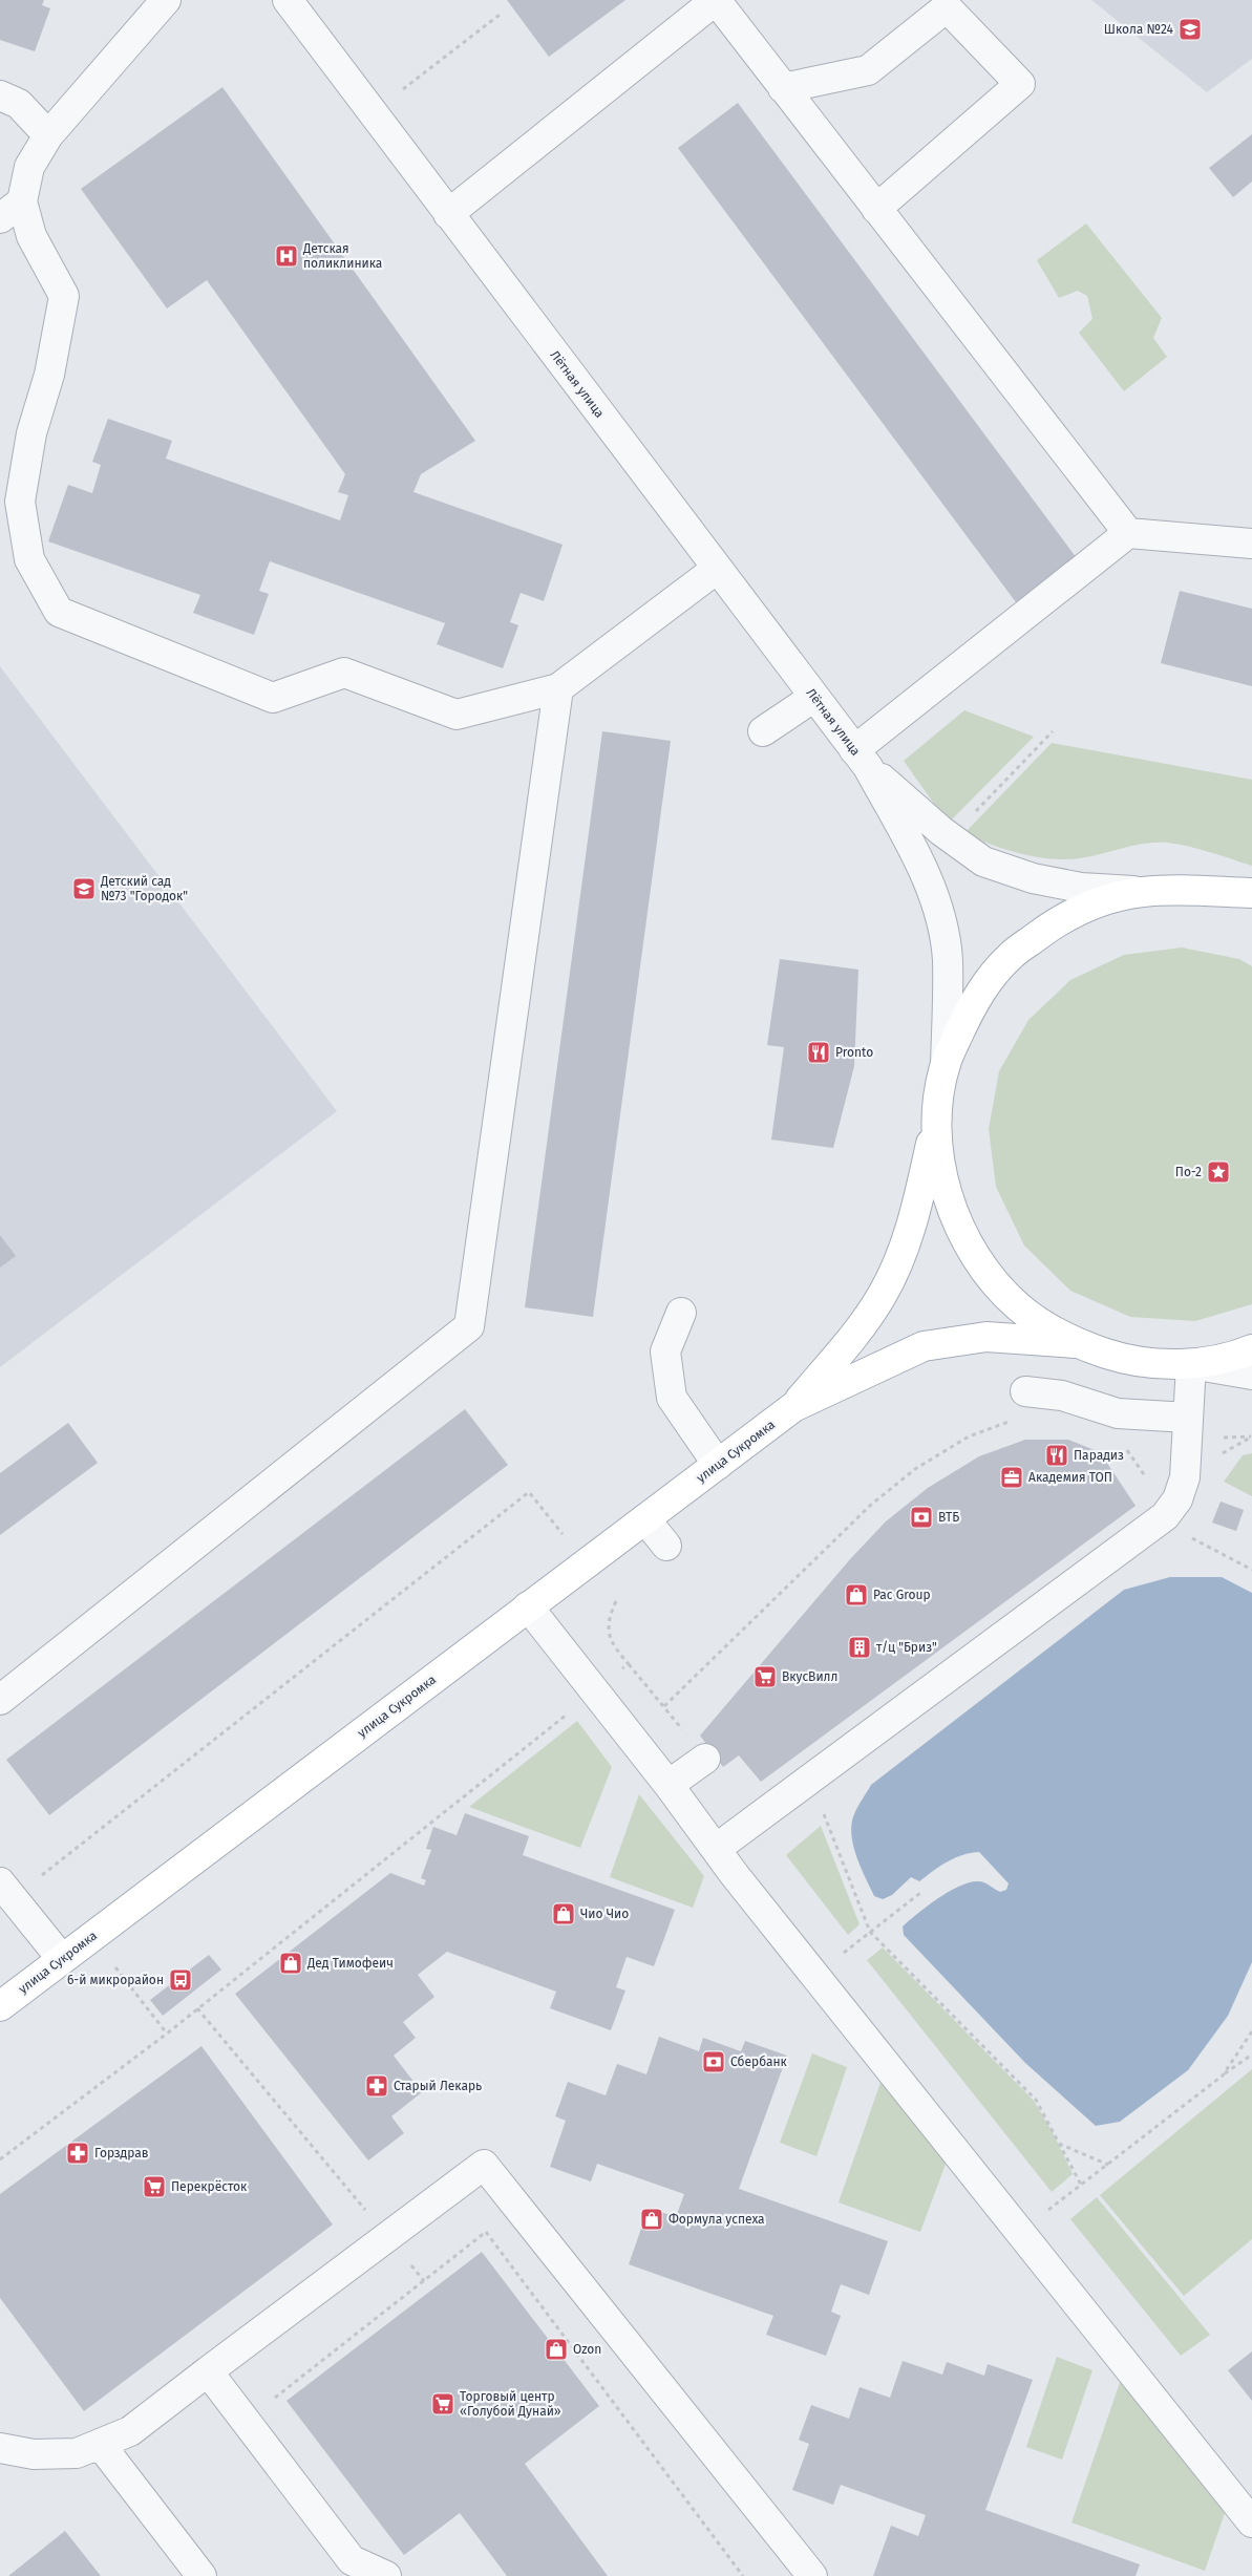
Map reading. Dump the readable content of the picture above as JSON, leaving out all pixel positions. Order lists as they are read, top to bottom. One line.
{"streets":{"main road":["улица Сукромка"],"street":["Лётная улица"]},"places":{"school or university":["Школа №24","Детский сад №73 \"Городок\""],"hospital":["Детская поликлиника"],"restaurant":["Pronto","Парадиз"],"place":["По-2"],"office":["Академия ТОП"],"bank":["ВТБ","Сбербанк"],"shop":["Pac Group","Чио Чио","Дед Тимофеич","Формула успеха","Ozon"],"building":["т/ц \"Бриз\""],"supermarket":["ВкусВилл","Перекрёсток","Торговый центр «Голубой Дунай»"],"bus stop":["6-й микрорайон"],"pharmacy":["Старый Лекарь","Горздрав"]}}
